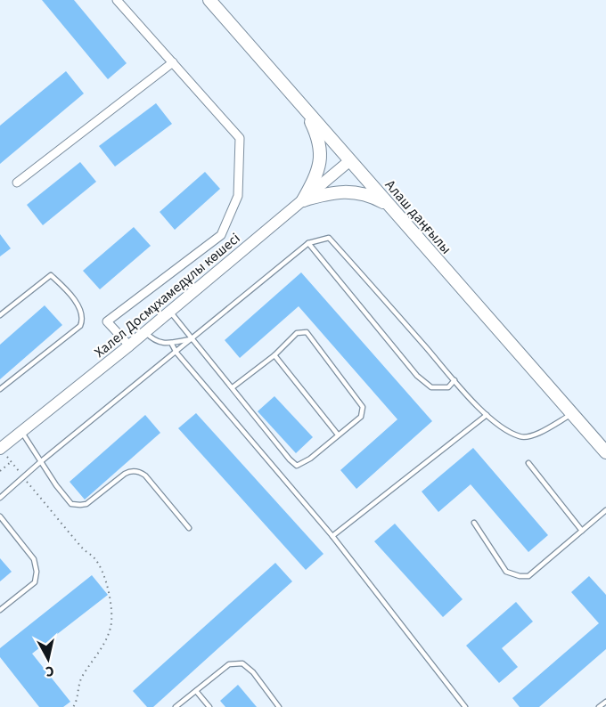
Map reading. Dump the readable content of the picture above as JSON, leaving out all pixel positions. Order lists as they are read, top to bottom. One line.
{"streets":{"main road":["Алаш даңғылы"],"street":["Халел Досмұхамедұлы көшесі"]},"crossings":[["Алаш даңғылы","Халел Досмұхамедұлы көшесі"]],"north":"bottom"}
